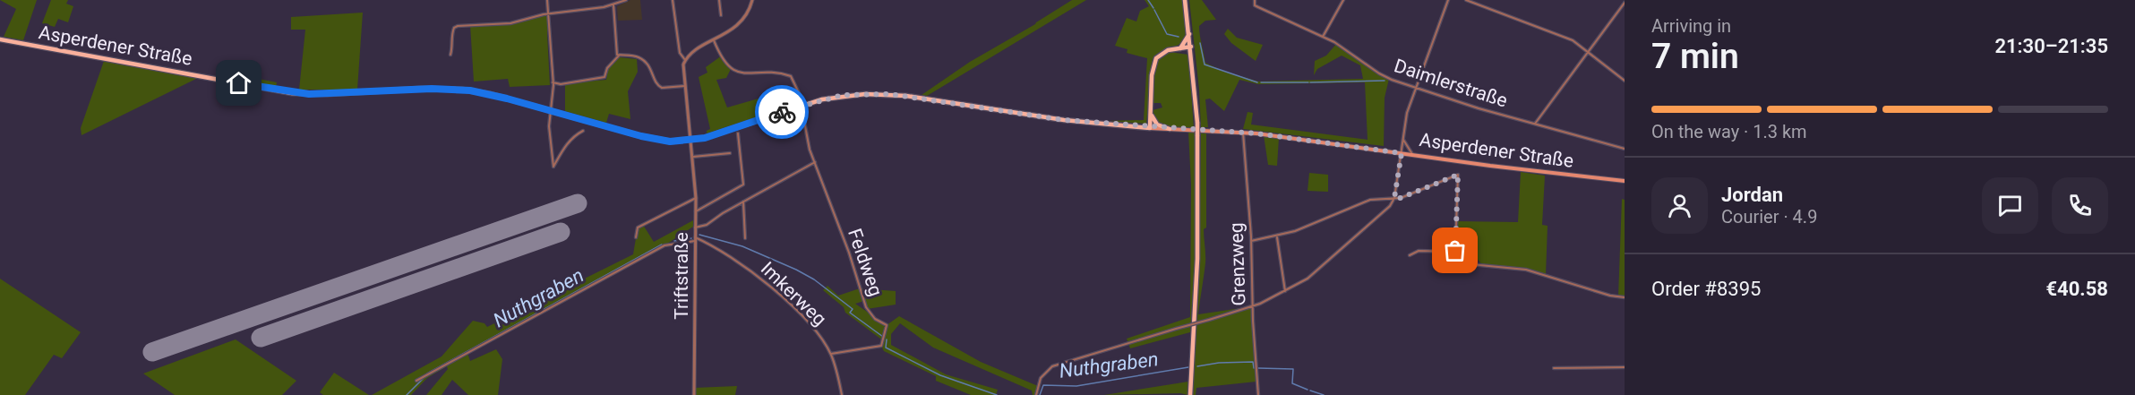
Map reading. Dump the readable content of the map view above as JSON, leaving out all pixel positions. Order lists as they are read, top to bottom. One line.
{"streets":{"main road":["Asperdener Straße"],"street":["Daimlerstraße","Feldweg","Grenzweg","Triftstraße","Imkerweg"]},"crossings":[["Asperdener Straße","Feldweg"],["Asperdener Straße","Grenzweg"],["Asperdener Straße","Triftstraße"],["Feldweg","Imkerweg"],["Triftstraße","Imkerweg"]],"water":["Nuthgraben"],"page":{"heading":["7 min","Arriving in","21:30–21:35"],"panel":["Jordan","Courier · 4.9","Order #8395","€40.58"],"bar":"On the way · 1.3 km"}}
